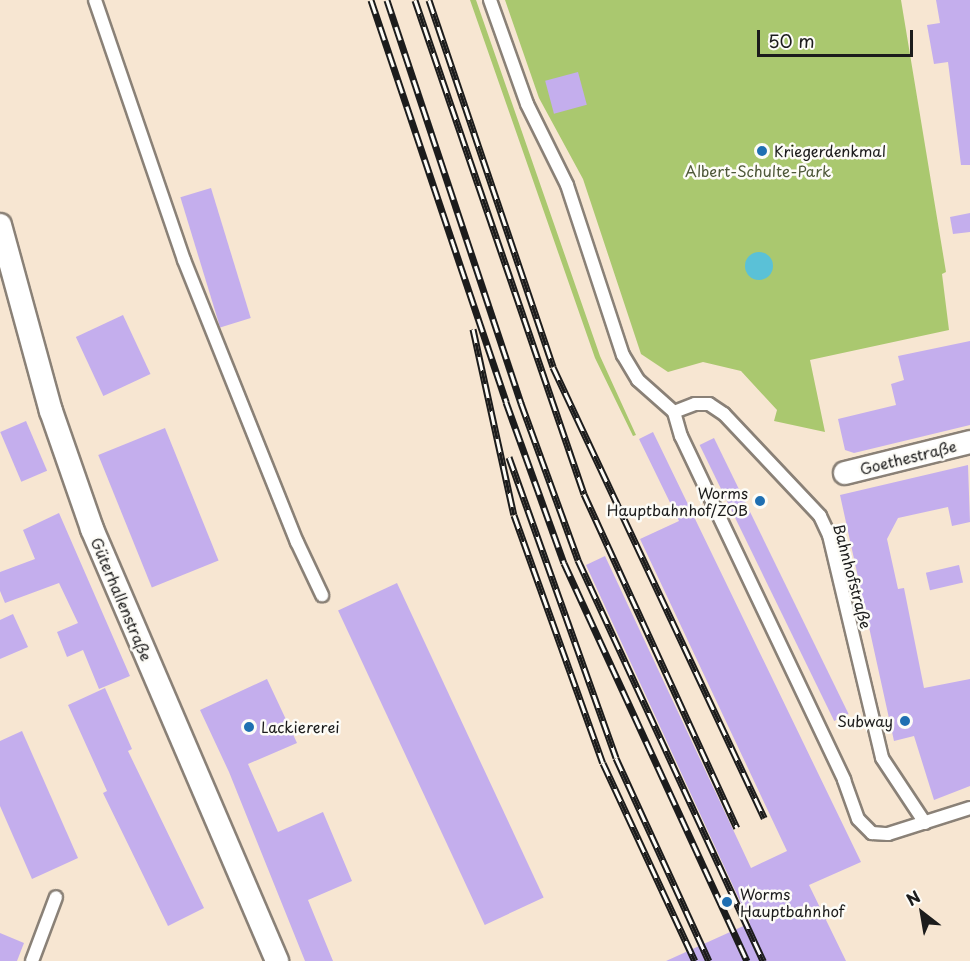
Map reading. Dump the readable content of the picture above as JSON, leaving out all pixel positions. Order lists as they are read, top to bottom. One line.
{"streets":{"street":["Goethestraße","Güterhallenstraße"],"lane":["Bahnhofstraße"]},"parks":["Albert-Schulte-Park"],"places":["Kriegerdenkmal","Worms Hauptbahnhof/ZOB","Subway","Lackiererei","Worms Hauptbahnhof"],"scale_bar":"50 m","north":"top left"}
